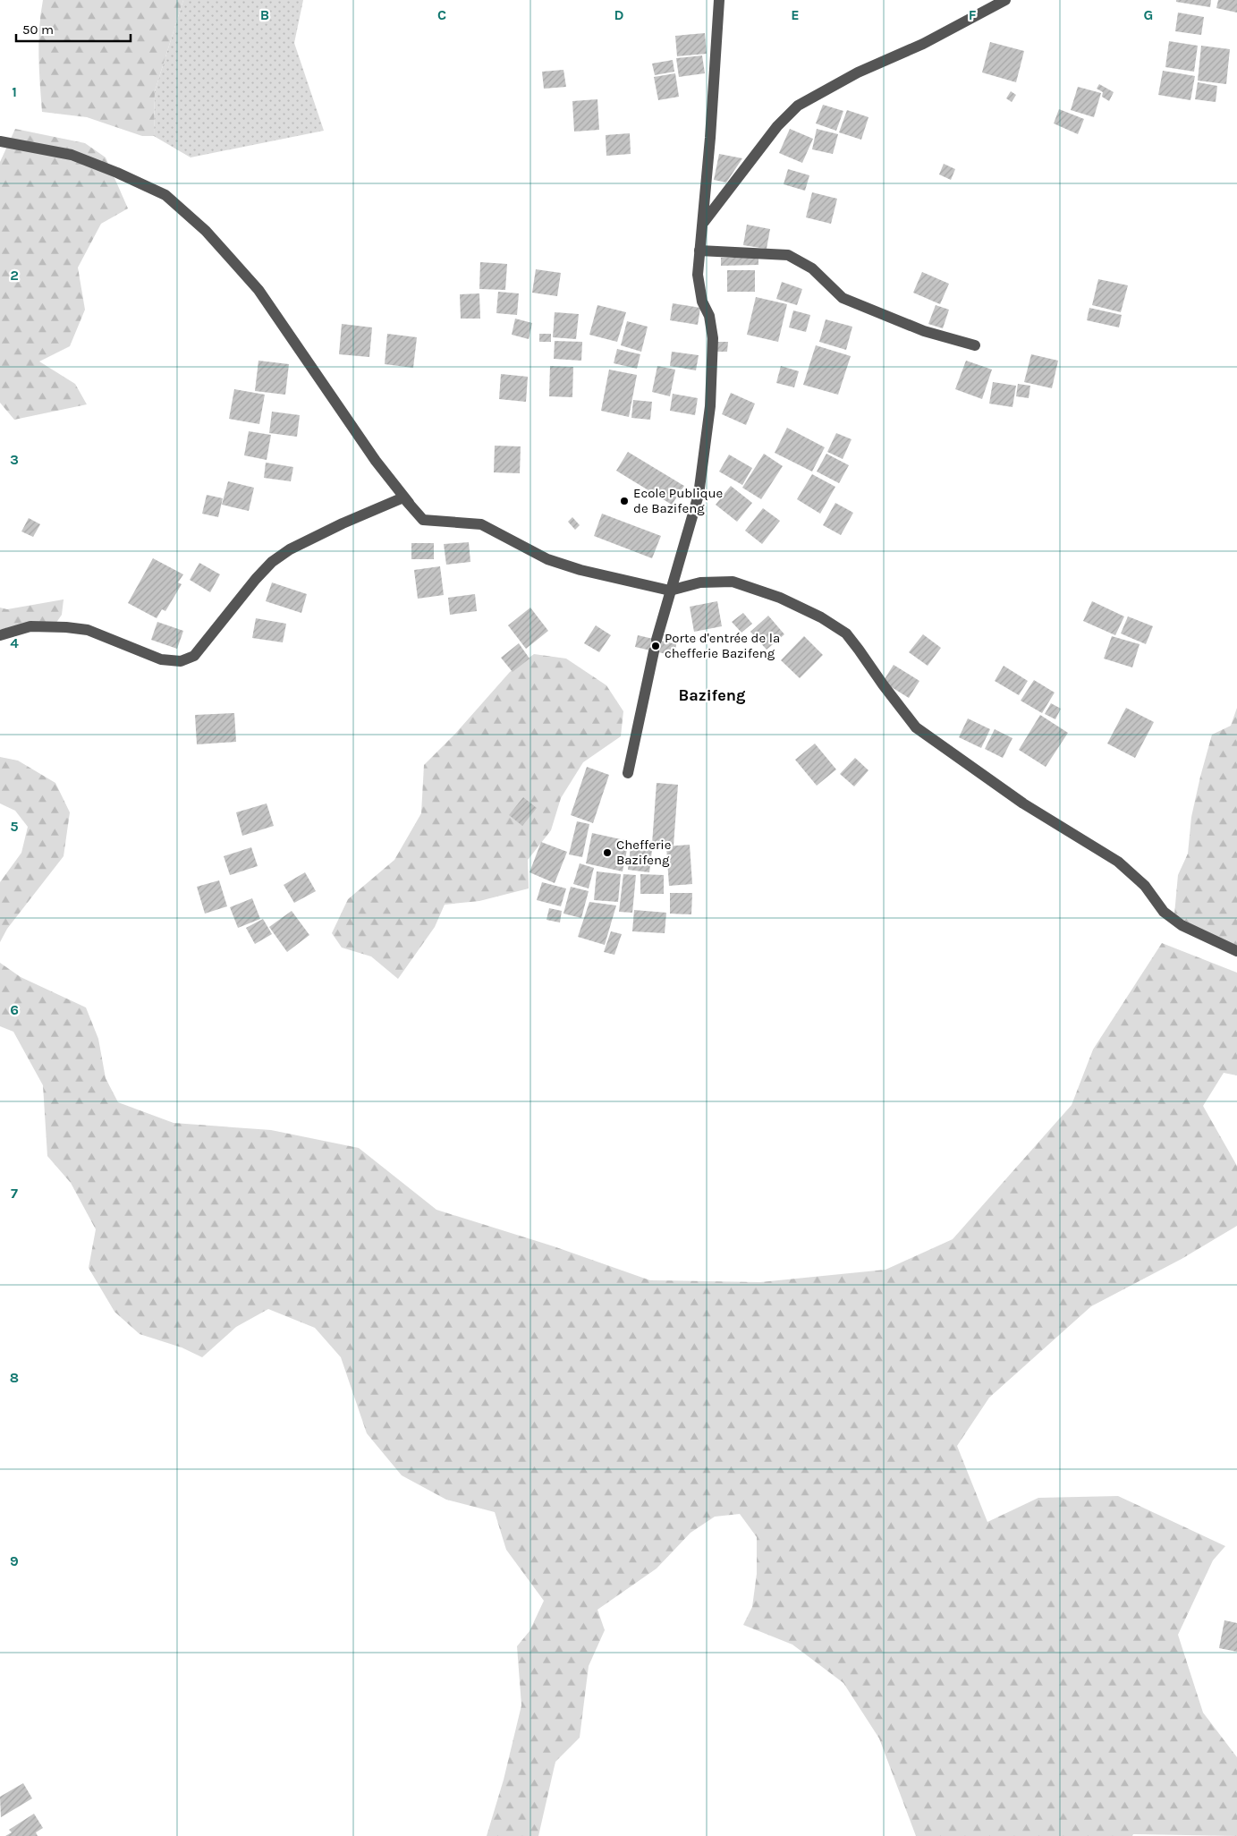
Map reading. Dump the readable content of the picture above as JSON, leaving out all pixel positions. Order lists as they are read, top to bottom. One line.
{"districts":["Bazifeng"],"places":["Ecole Publique de Bazifeng","Porte d'entrée de la chefferie Bazifeng","Chefferie Bazifeng"],"scale_bar":"50 m","grid":{"columns":["B","C","D","E","F","G"],"rows":["1","2","3","4","5","6","7","8","9"]}}
